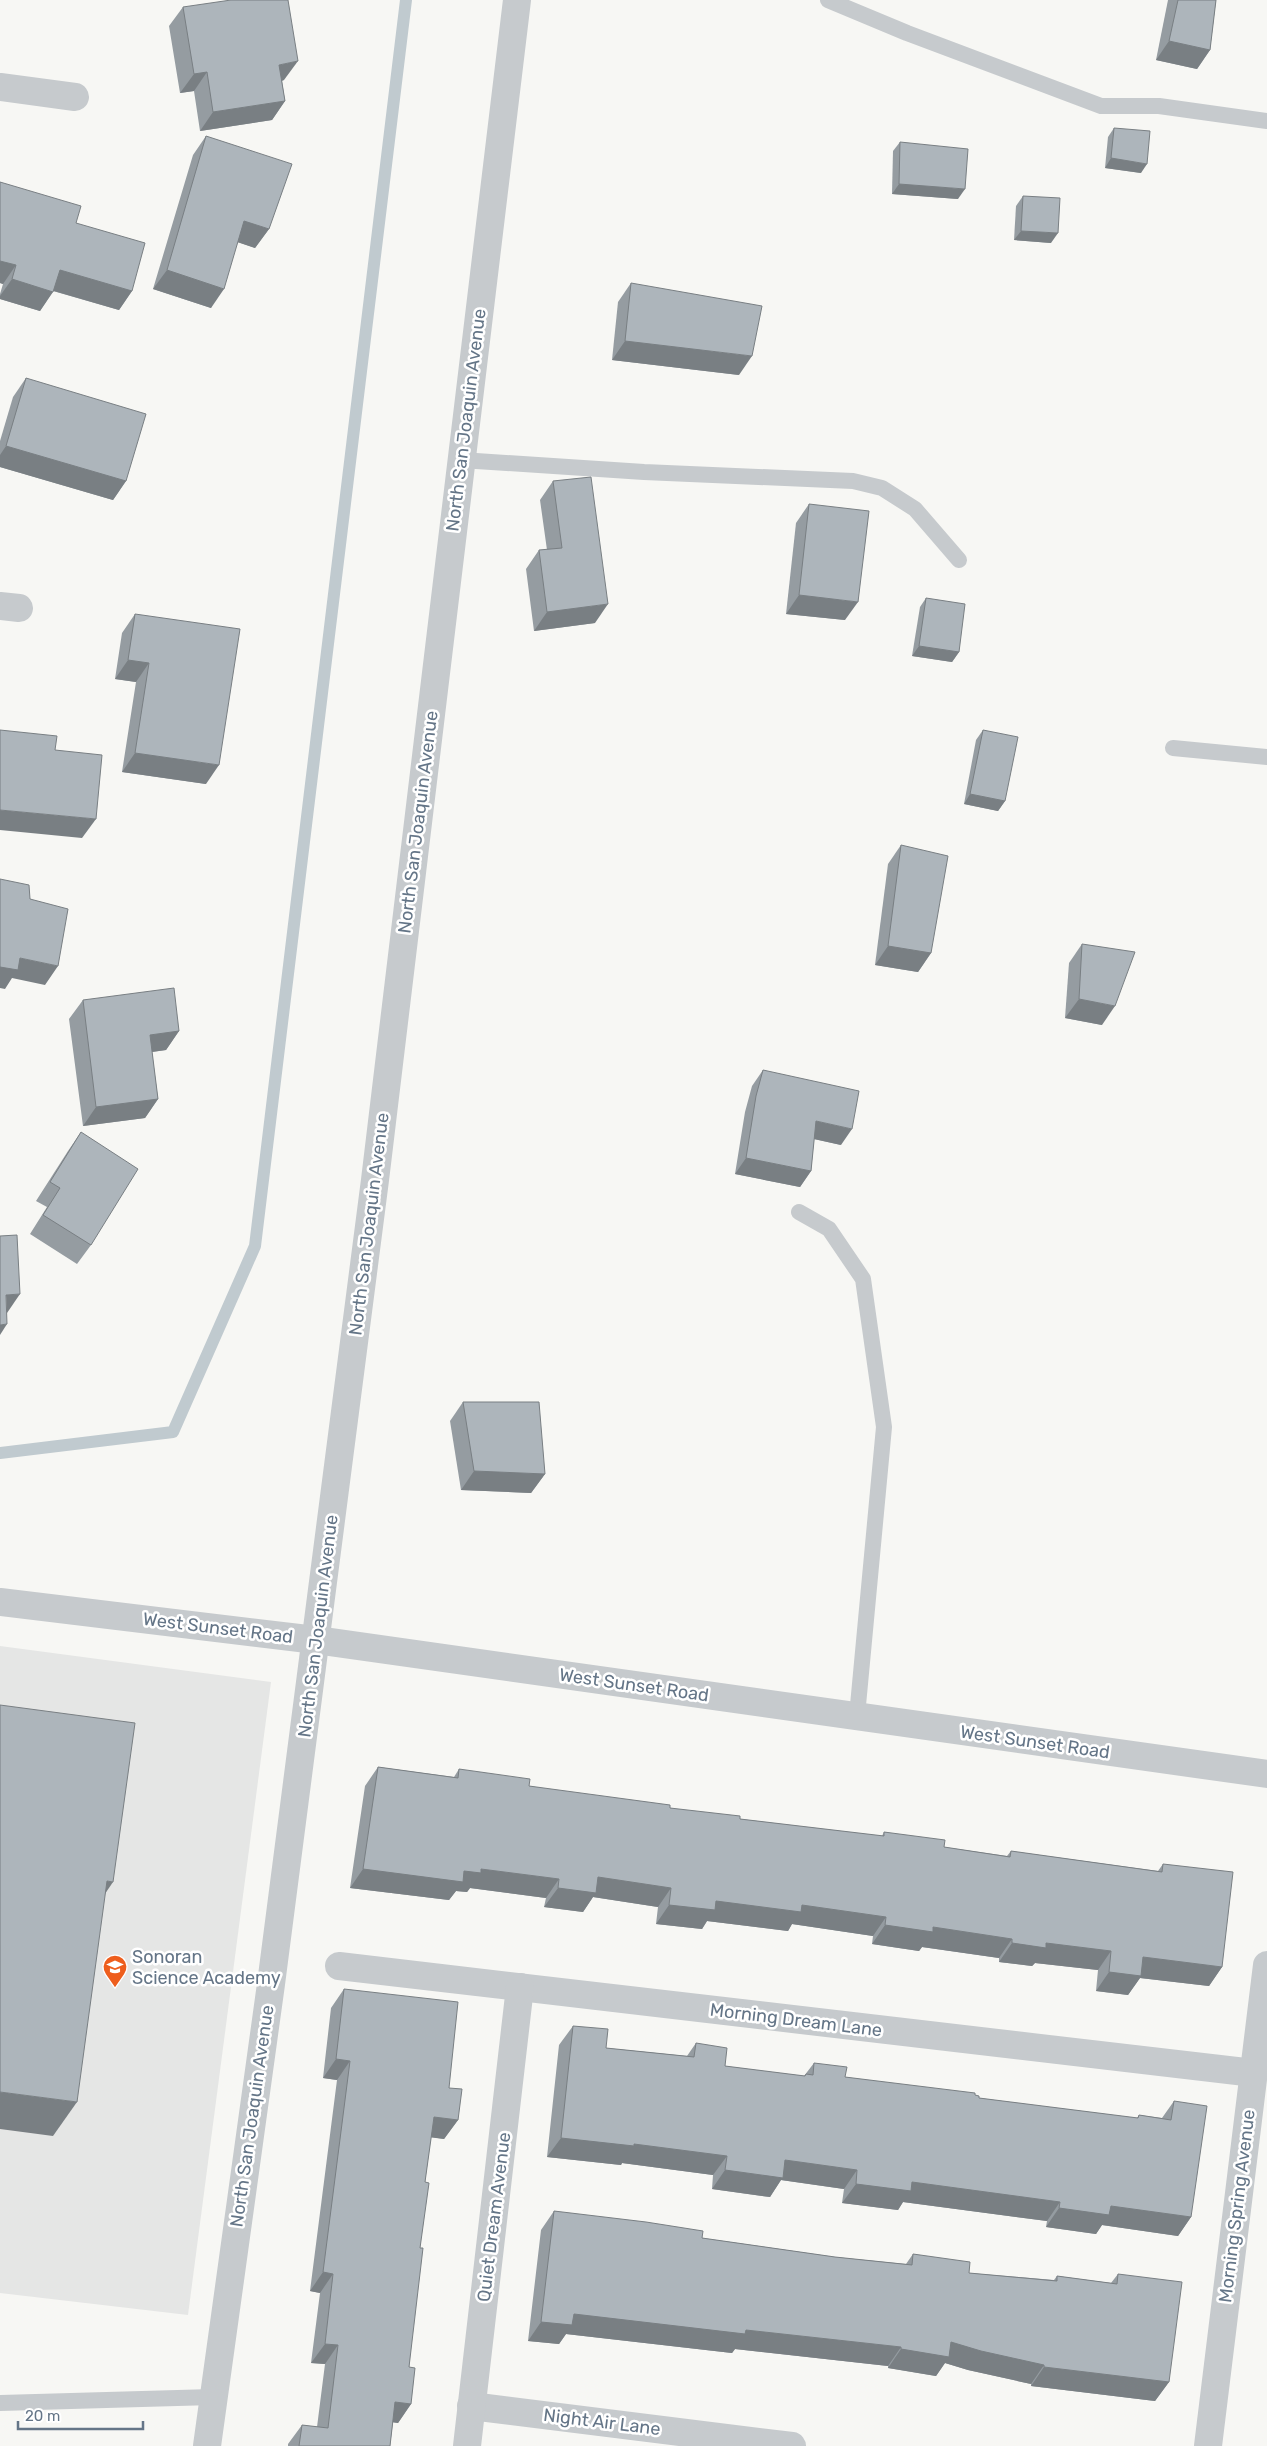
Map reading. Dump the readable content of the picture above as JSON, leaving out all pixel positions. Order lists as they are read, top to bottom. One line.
{"streets":{"street":["North San Joaquin Avenue","West Sunset Road","Morning Dream Lane","Morning Spring Avenue","Quiet Dream Avenue","Night Air Lane"]},"crossings":[["North San Joaquin Avenue","West Sunset Road"],["Morning Dream Lane","Morning Spring Avenue"],["Morning Dream Lane","Quiet Dream Avenue"],["Quiet Dream Avenue","Night Air Lane"]],"places":{"school or university":["Sonoran Science Academy"]},"scale_bar":"20 m"}
